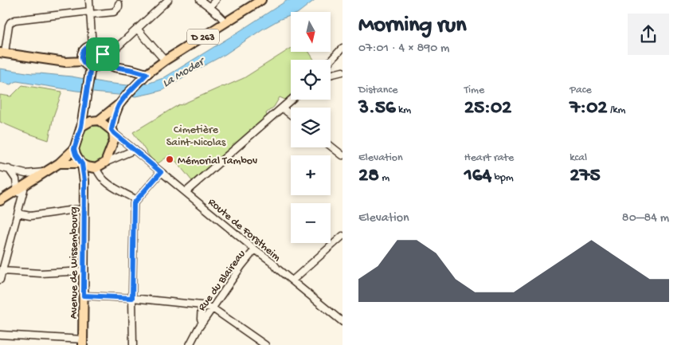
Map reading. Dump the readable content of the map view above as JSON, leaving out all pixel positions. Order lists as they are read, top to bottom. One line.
{"streets":{"main road":["D 263","Avenue de Wissembourg"],"street":["Route de Forstheim","Rue du Blaireau"]},"crossings":[["D 263","Route de Forstheim"],["D 263","Avenue de Wissembourg"],["Route de Forstheim","Avenue de Wissembourg"],["Route de Forstheim","Rue du Blaireau"]],"water":["La Moder"],"parks":["Cimetière Saint-Nicolas"],"places":["Mémorial Tambov"],"north":"bottom","page":{"heading":["Morning run","07:01 · 4 × 890 m"],"map_buttons":["+","−"],"stats":[["Distance","3.56 km"],["Time","25:02"],["Pace","7:02 /km"],["Elevation","28 m"],["Heart rate","164 bpm"],["kcal","275"]],"chart":["Elevation","80–84 m"]}}
